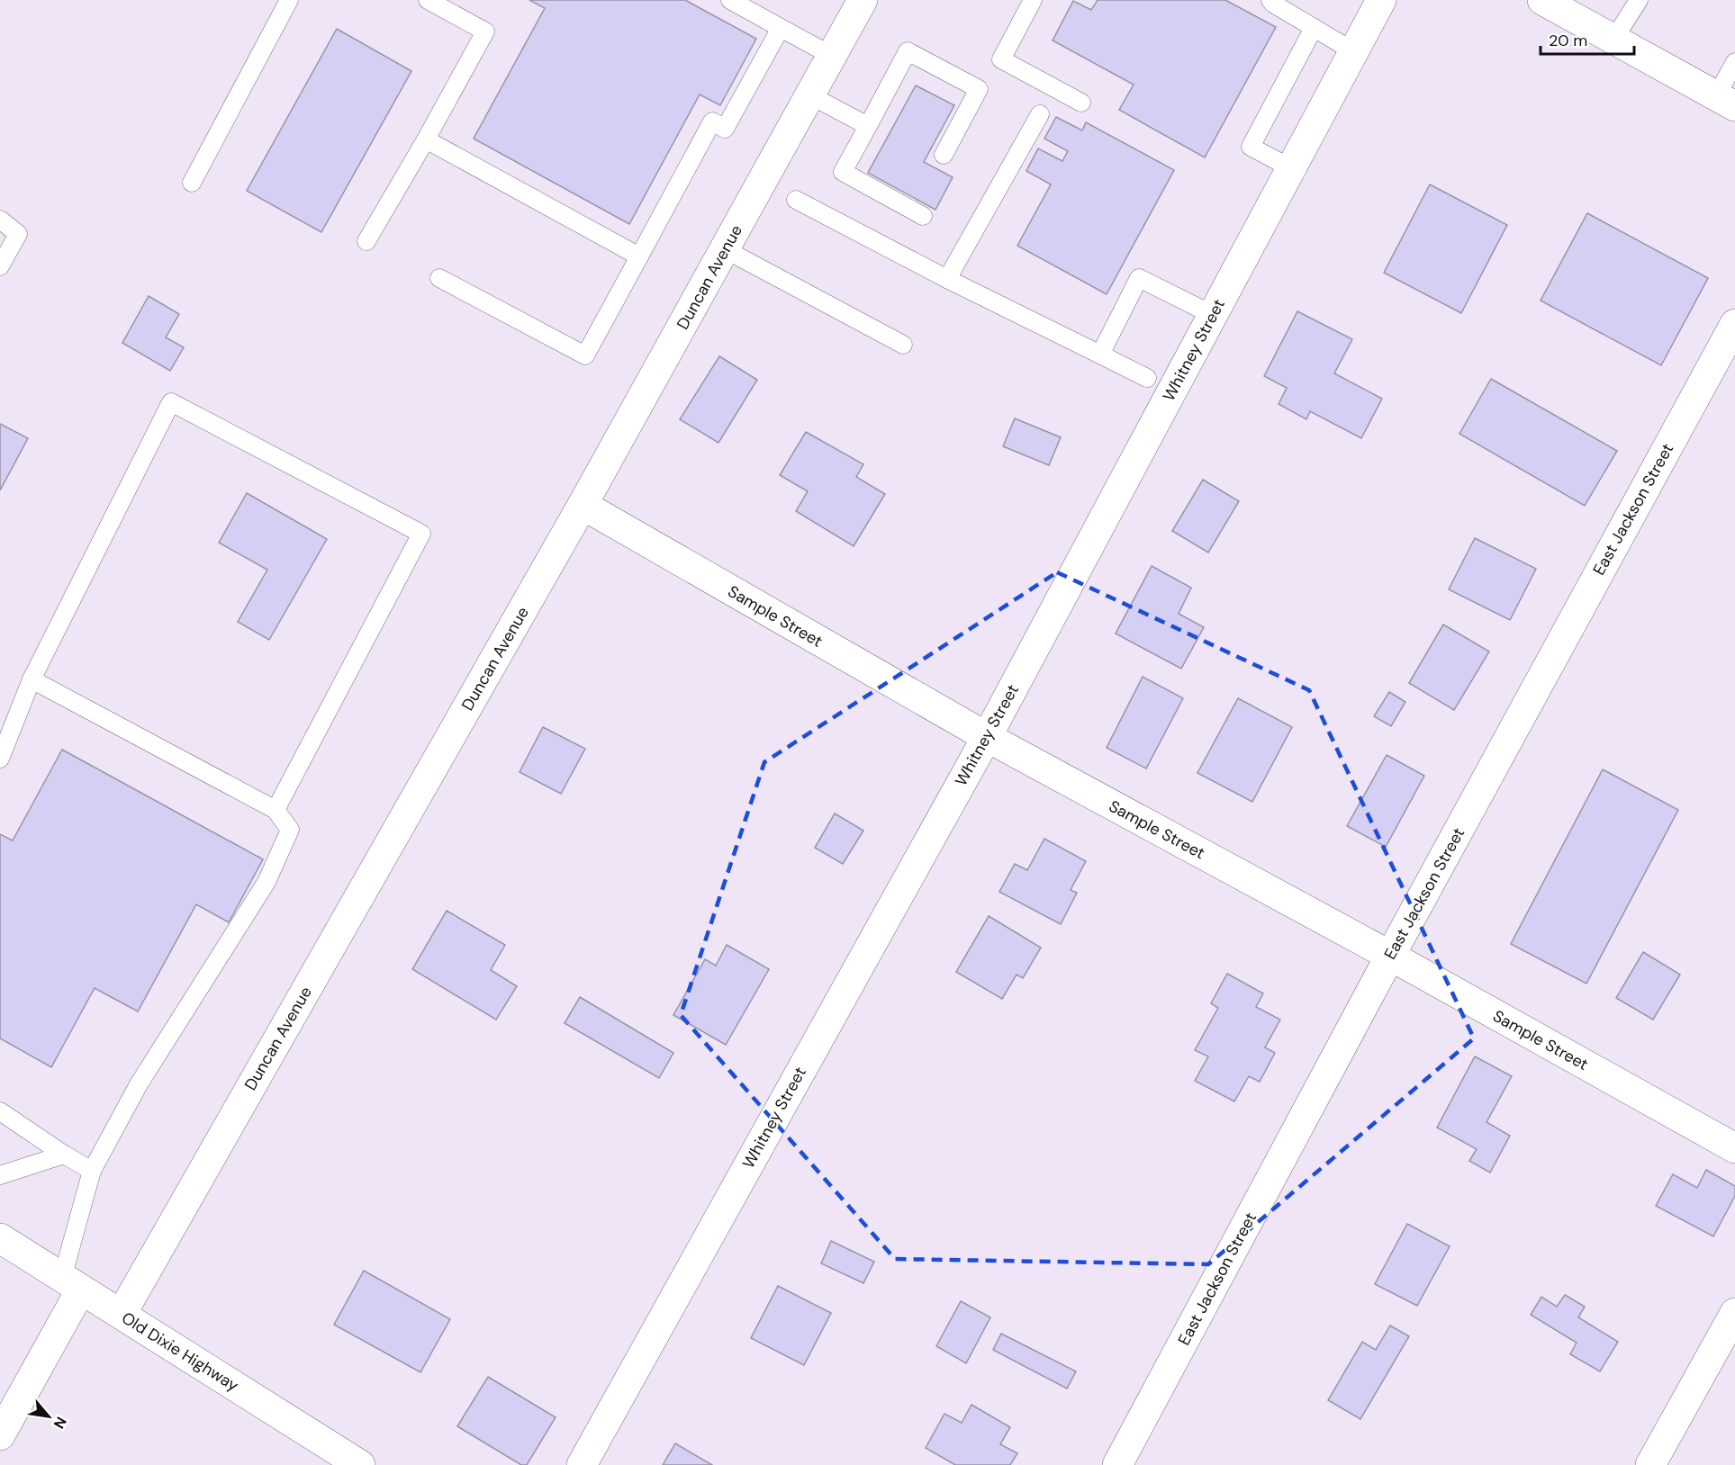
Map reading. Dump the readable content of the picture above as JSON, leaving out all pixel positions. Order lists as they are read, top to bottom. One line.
{"streets":{"street":["Duncan Avenue","Whitney Street","East Jackson Street","Sample Street","Old Dixie Highway"]},"crossings":[["Duncan Avenue","Sample Street"],["Duncan Avenue","Old Dixie Highway"],["Whitney Street","Sample Street"],["East Jackson Street","Sample Street"]],"scale_bar":"20 m","north":"bottom right"}
